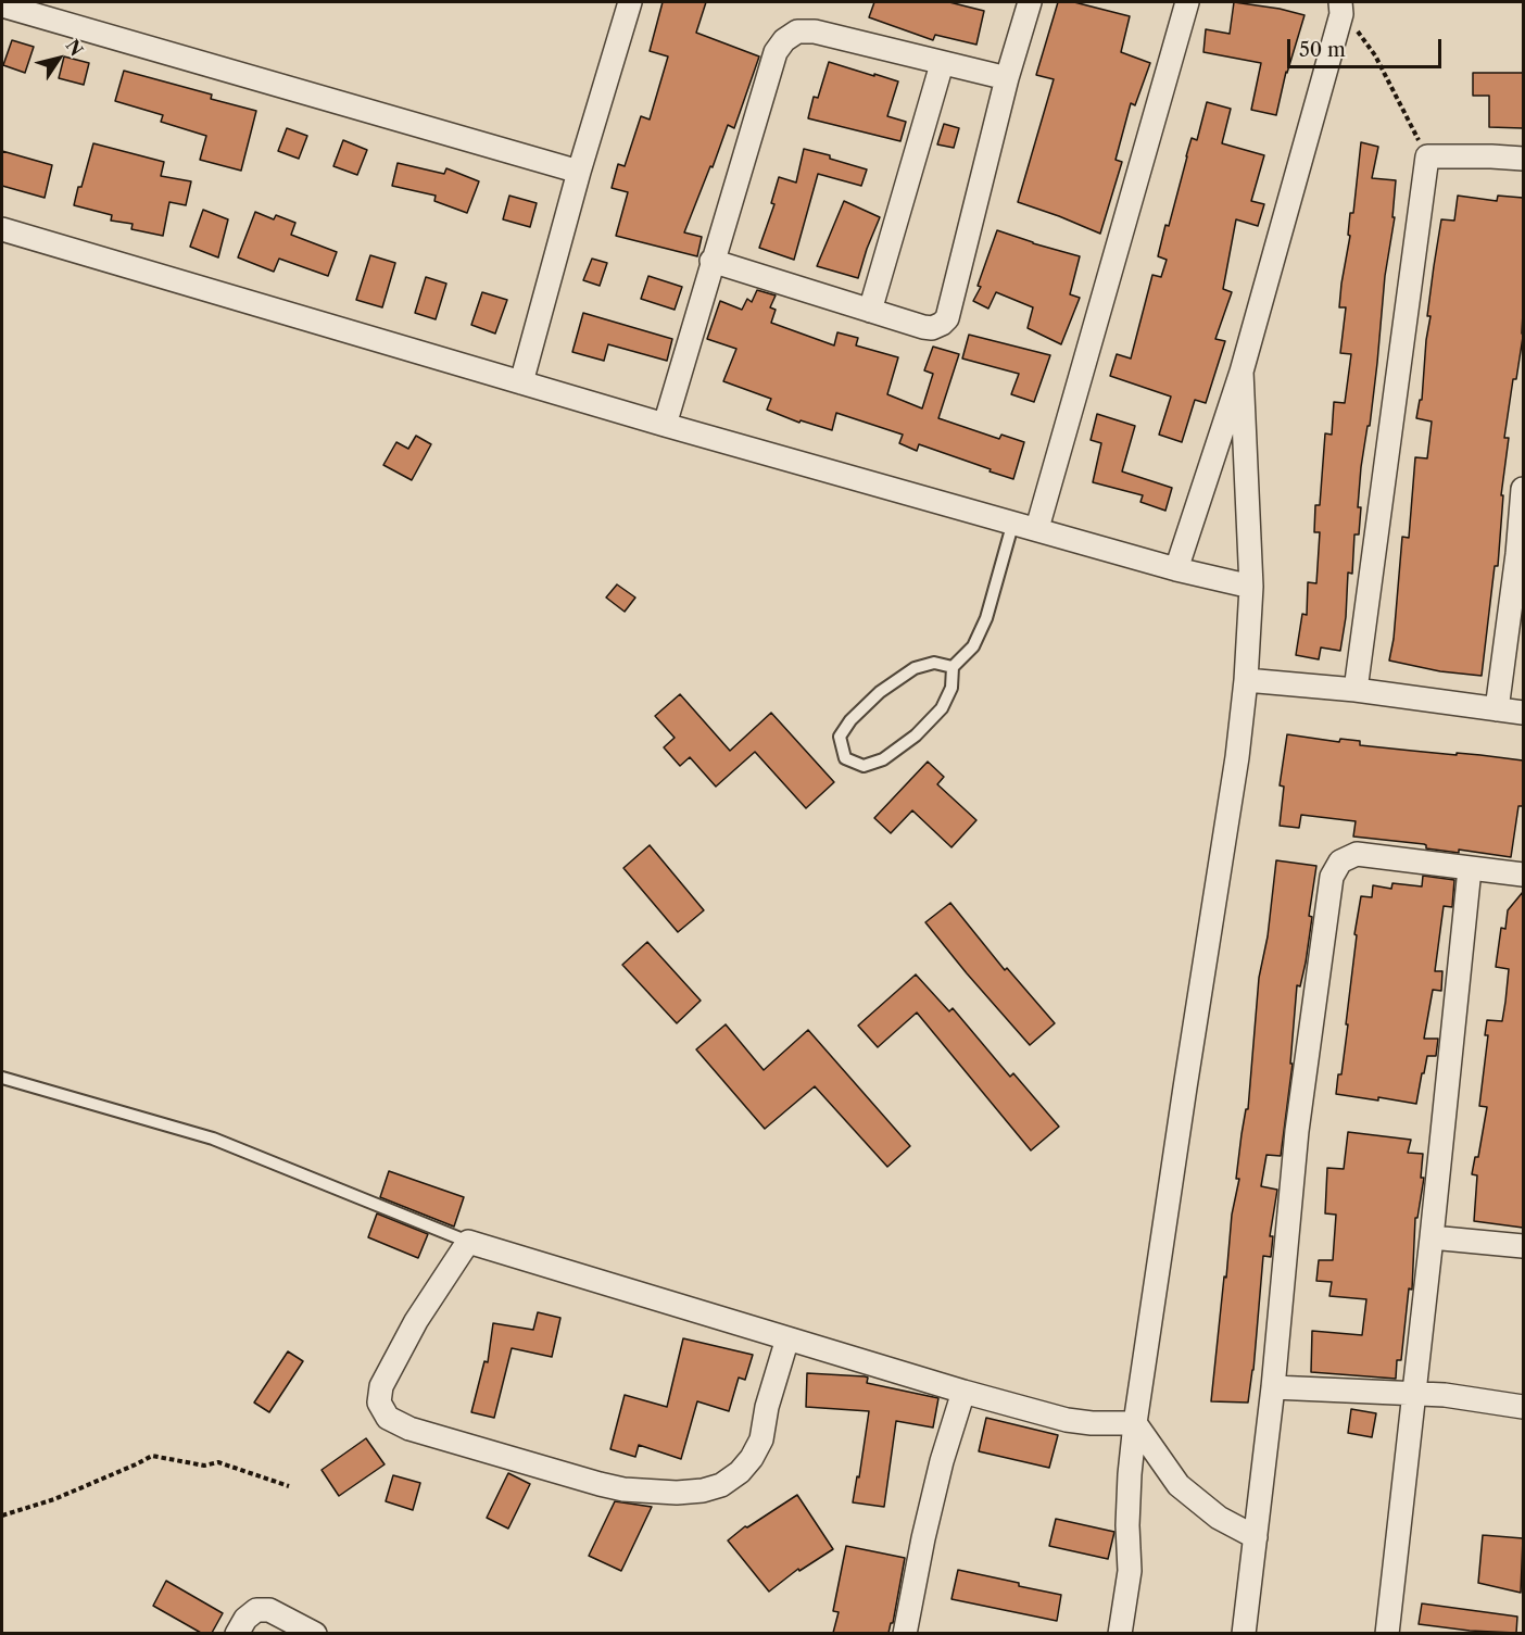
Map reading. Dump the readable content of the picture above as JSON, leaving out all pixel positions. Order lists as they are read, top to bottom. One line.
{"scale_bar":"50 m","north":"top right"}
